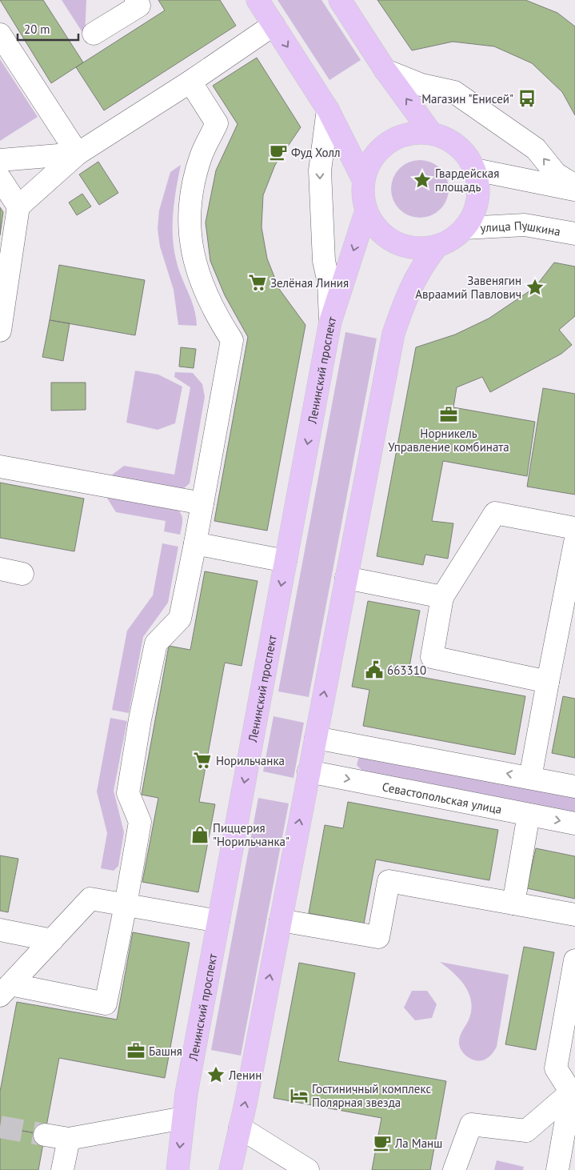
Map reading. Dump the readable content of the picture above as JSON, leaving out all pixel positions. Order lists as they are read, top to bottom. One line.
{"streets":{"main road":["Ленинский проспект"],"street":["улица Пушкина","Севастопольская улица"]},"crossings":[["улица Пушкина","Ленинский проспект"]],"places":{"bus stop":["Магазин \"Енисей\""],"cafe":["Фуд Холл","Ла Манш"],"place":["Гвардейская площадь","Завенягин Авраамий Павлович","Ленин"],"supermarket":["Зелёная Линия","Норильчанка"],"office":["Норникель Управление комбината","Башня"],"public building":["663310"],"shop":["Пиццерия \"Норильчанка\""],"hotel":["Гостиничный комплекс Полярная звезда"]},"scale_bar":"20 m"}
